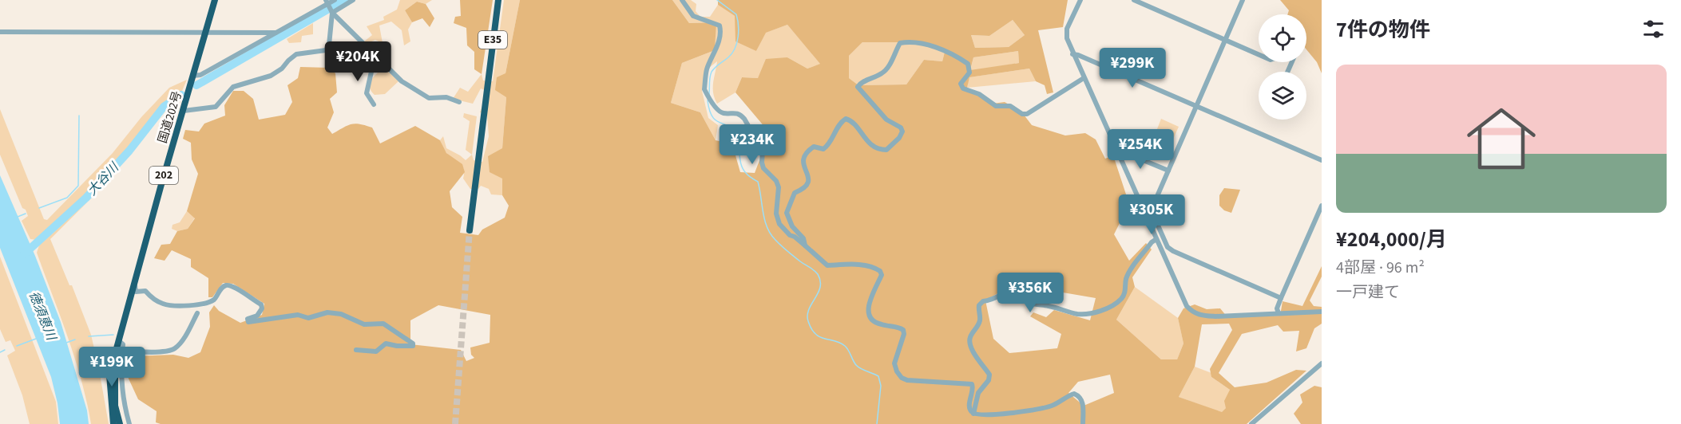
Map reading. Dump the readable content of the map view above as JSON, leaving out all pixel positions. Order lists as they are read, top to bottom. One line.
{"streets":{"highway":["E35","国道202号","202"]},"water":["大谷川","徳須恵川"],"page":{"heading":"7件の物件","price":["¥204K","¥299K","¥234K","¥254K","¥305K","¥356K","¥199K"],"list":[{"name":"¥204,000/月","note":"4部屋 · 96 m² · 一戸建て"}]}}
